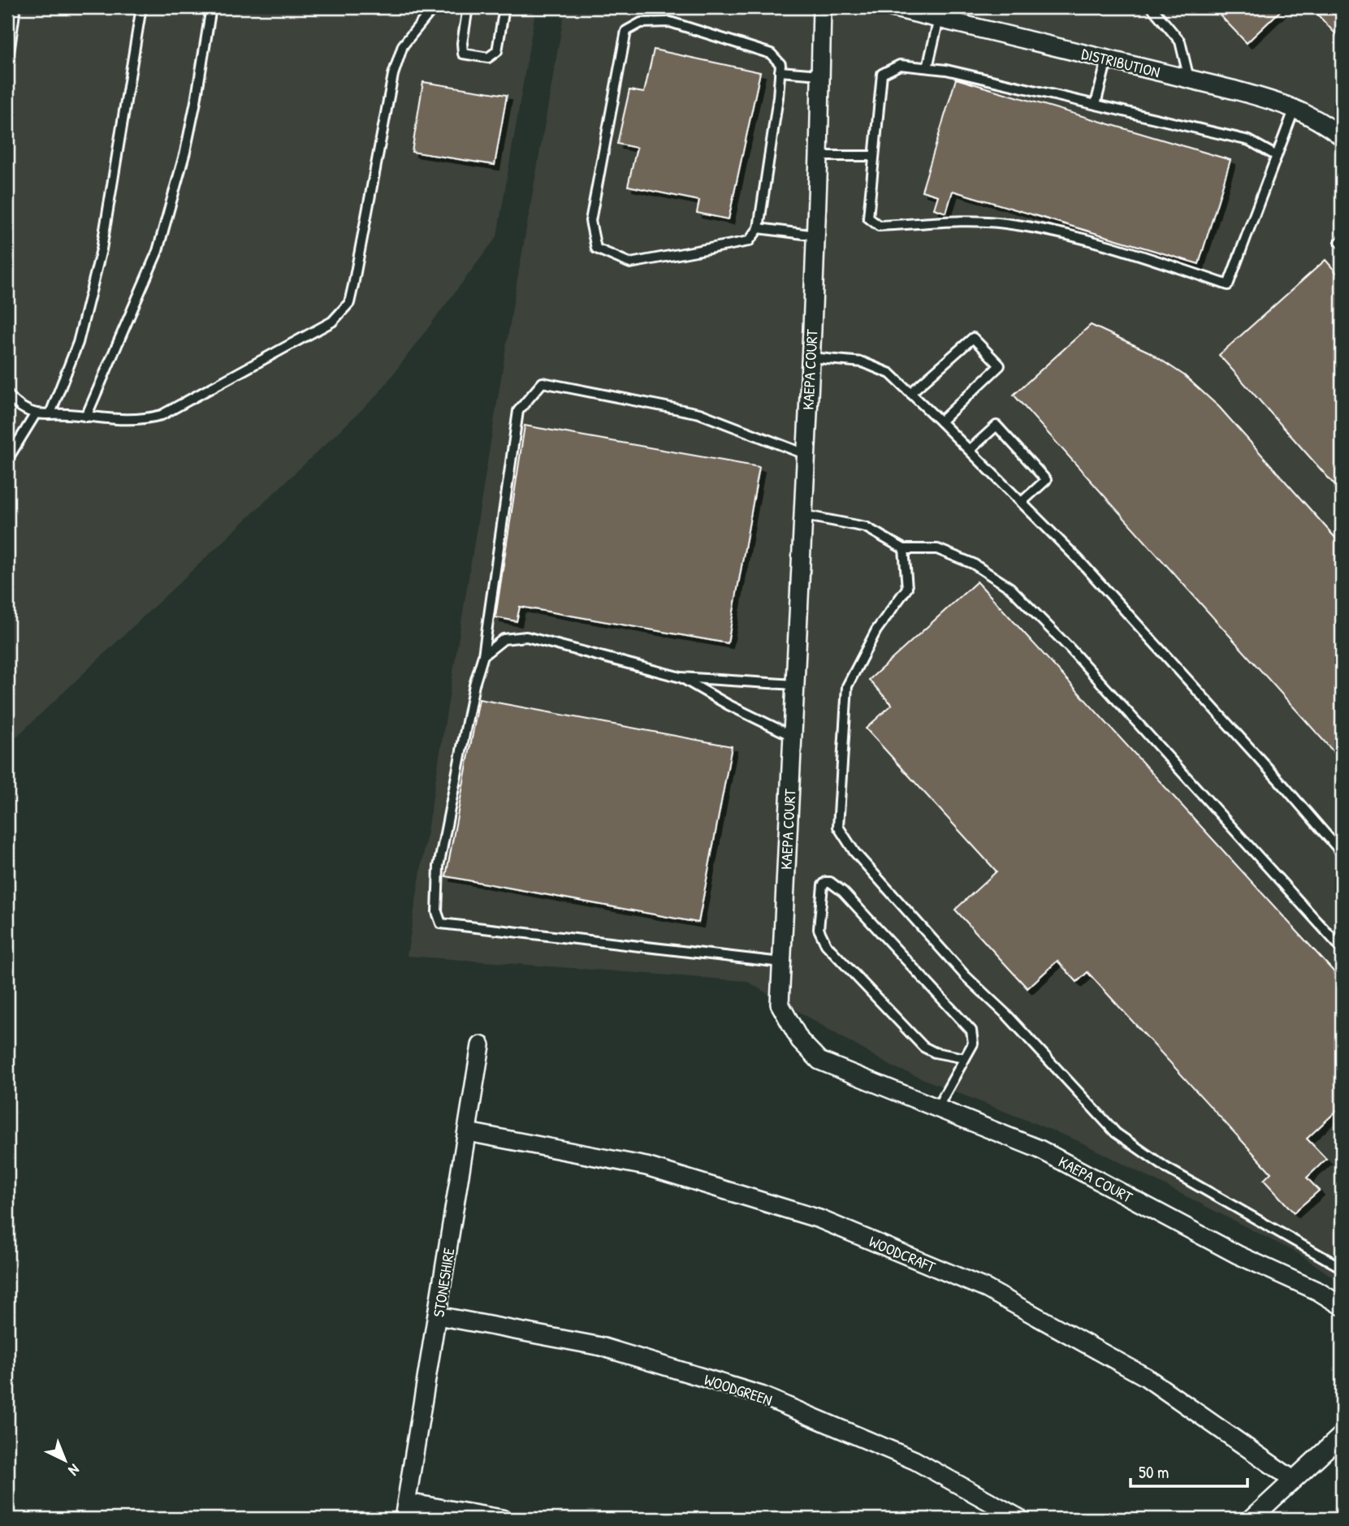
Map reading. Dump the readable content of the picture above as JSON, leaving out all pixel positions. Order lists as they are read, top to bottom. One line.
{"streets":{"street":["DISTRIBUTION","KAEPA COURT","WOODCRAFT","STONESHIRE","WOODGREEN"]},"crossings":[["WOODCRAFT","STONESHIRE"],["STONESHIRE","WOODGREEN"]],"scale_bar":"50 m","north":"bottom right"}
